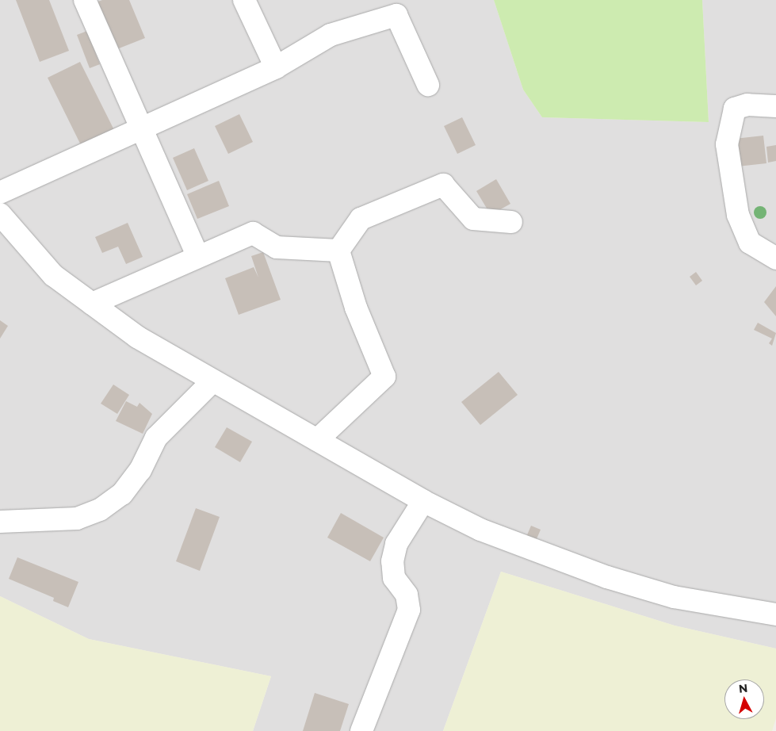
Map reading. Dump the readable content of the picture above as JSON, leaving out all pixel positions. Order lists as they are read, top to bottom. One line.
{"north":"top"}
